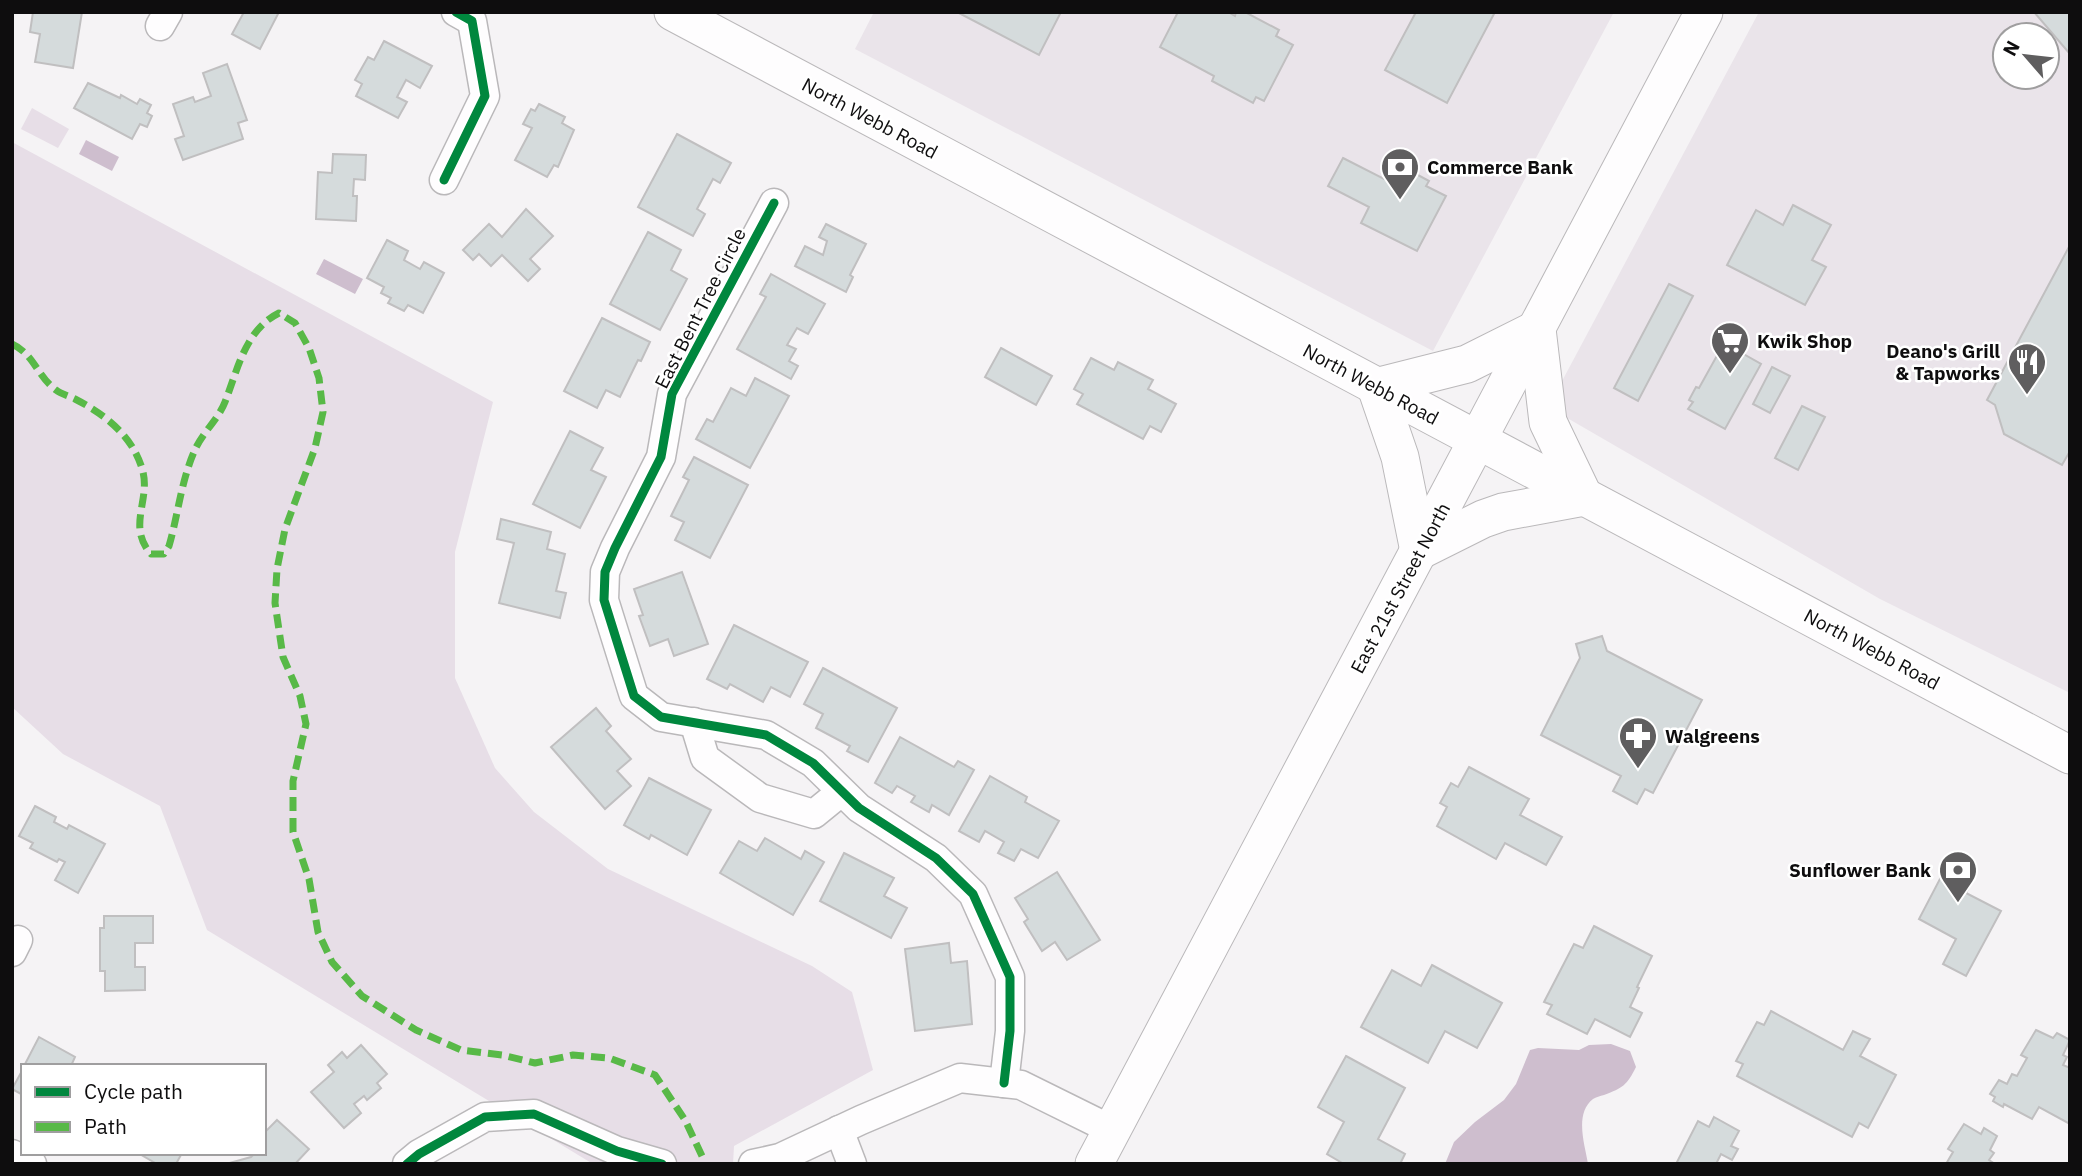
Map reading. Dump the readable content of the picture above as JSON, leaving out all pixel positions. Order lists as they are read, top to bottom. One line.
{"streets":{"main road":["North Webb Road","East 21st Street North"],"street":["East Bent Tree Circle"]},"crossings":[["North Webb Road","East 21st Street North"]],"places":{"bank":["Commerce Bank","Sunflower Bank"],"supermarket":["Kwik Shop"],"restaurant":["Deano's Grill & Tapworks"],"pharmacy":["Walgreens"]},"legend":["Cycle path","Path"],"north":"top left"}
